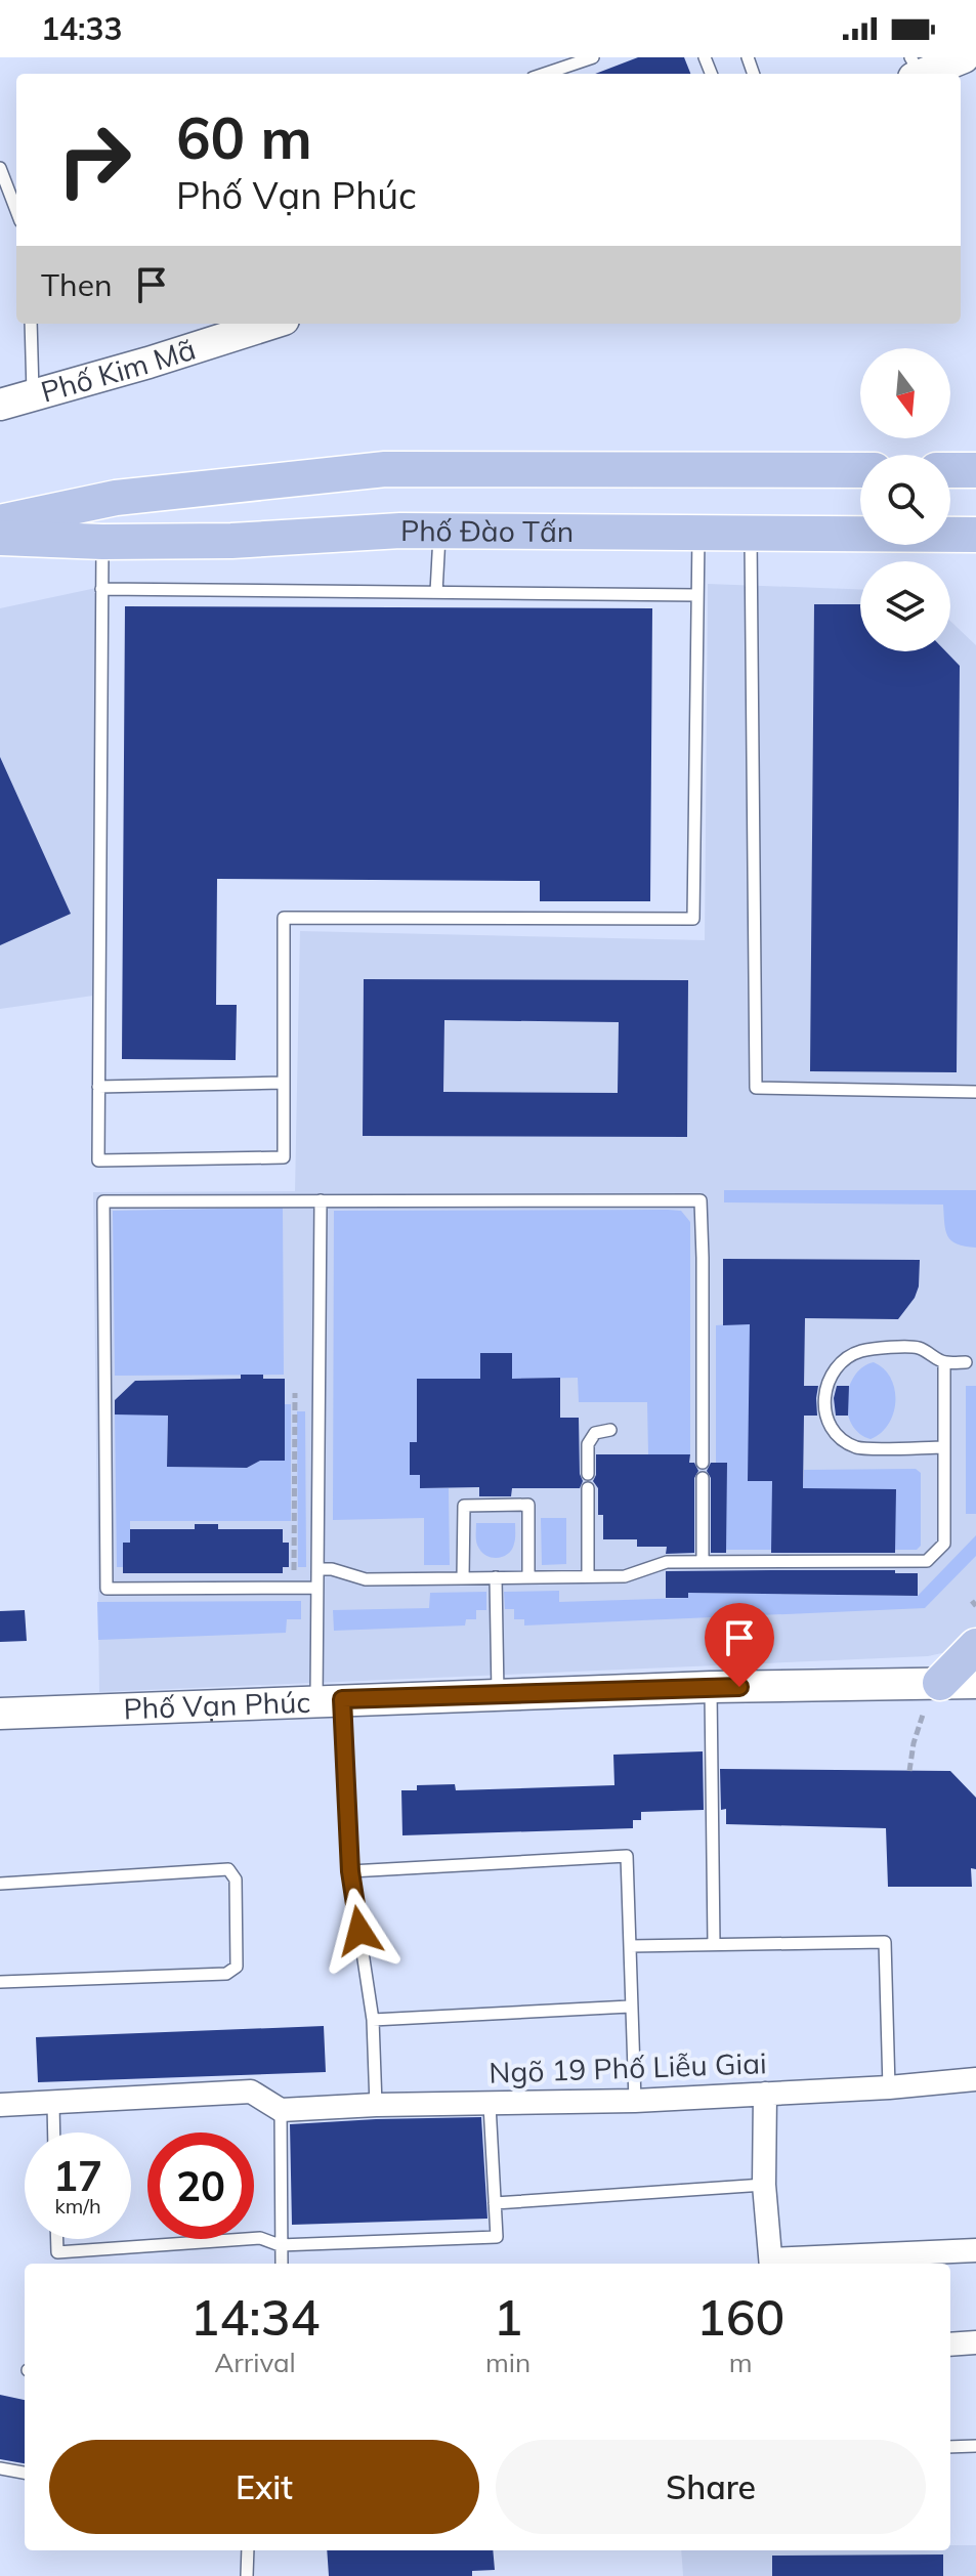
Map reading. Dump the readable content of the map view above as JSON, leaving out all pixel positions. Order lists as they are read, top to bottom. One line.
{"streets":{"main road":["Phố Đào Tấn"],"street":["Phố Kim Mã","Phố Vạn Phúc","Ngõ 19 Phố Liễu Giai"]},"north":"bottom","page":{"status":"14:33","turn":["60 m","Phố Vạn Phúc"],"then":"Then","speed":"17 km/h","limit":"20","eta":["14:34","Arrival","1","min","160","m"],"buttons":["Exit","Share"]}}
